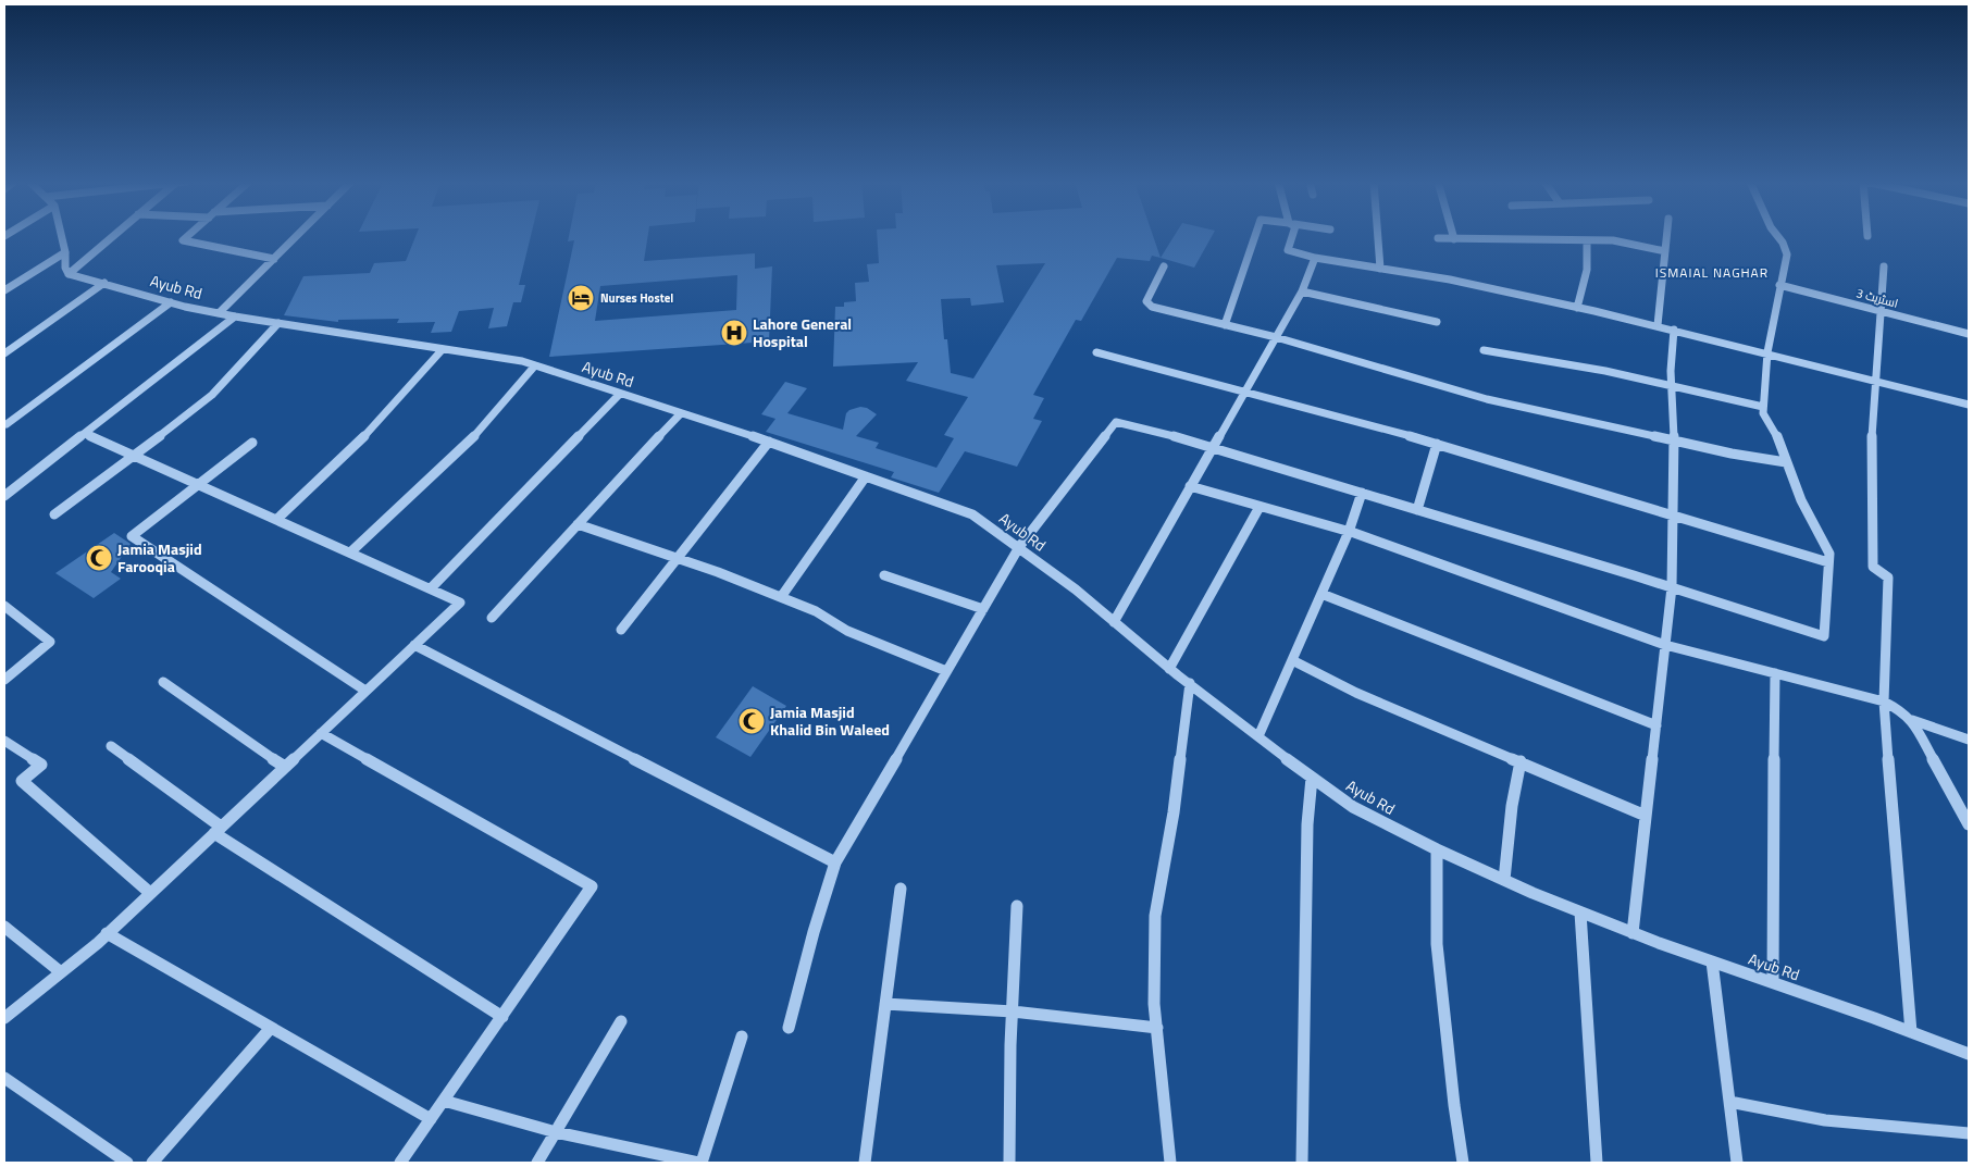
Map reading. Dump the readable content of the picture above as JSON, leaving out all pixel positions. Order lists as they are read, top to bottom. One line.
{"streets":{"street":["Ayub Rd","اسٹریٹ 3"]},"districts":["ISMAIAL NAGHAR"],"places":{"hotel":["Nurses Hostel"],"hospital":["Lahore General Hospital"],"mosque":["Jamia Masjid Farooqia","Jamia Masjid Khalid Bin Waleed"]}}
